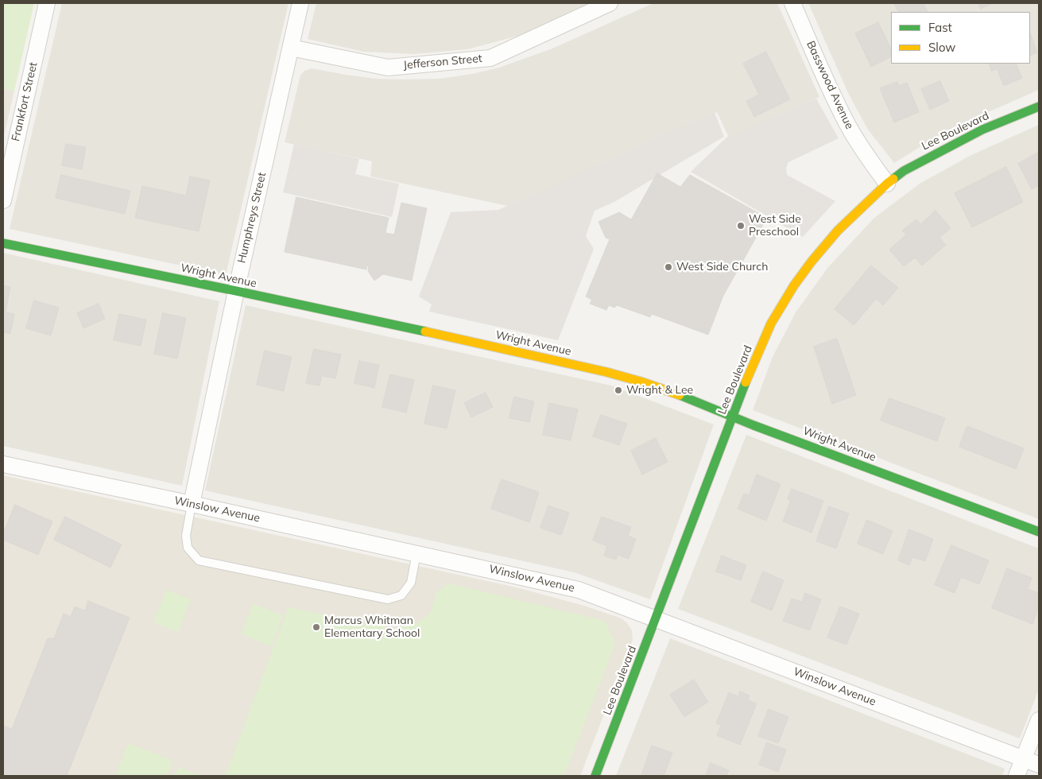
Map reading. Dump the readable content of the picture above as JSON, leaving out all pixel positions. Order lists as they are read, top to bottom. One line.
{"streets":{"street":["Jefferson Street","Basswood Avenue","Frankfort Street","Lee Boulevard","Humphreys Street","Wright Avenue","Winslow Avenue"]},"crossings":[["Jefferson Street","Humphreys Street"],["Basswood Avenue","Lee Boulevard"],["Lee Boulevard","Wright Avenue"],["Lee Boulevard","Winslow Avenue"],["Humphreys Street","Wright Avenue"],["Humphreys Street","Winslow Avenue"]],"places":["West Side Preschool","West Side Church","Wright & Lee","Marcus Whitman Elementary School"],"legend":["Fast","Slow"]}
